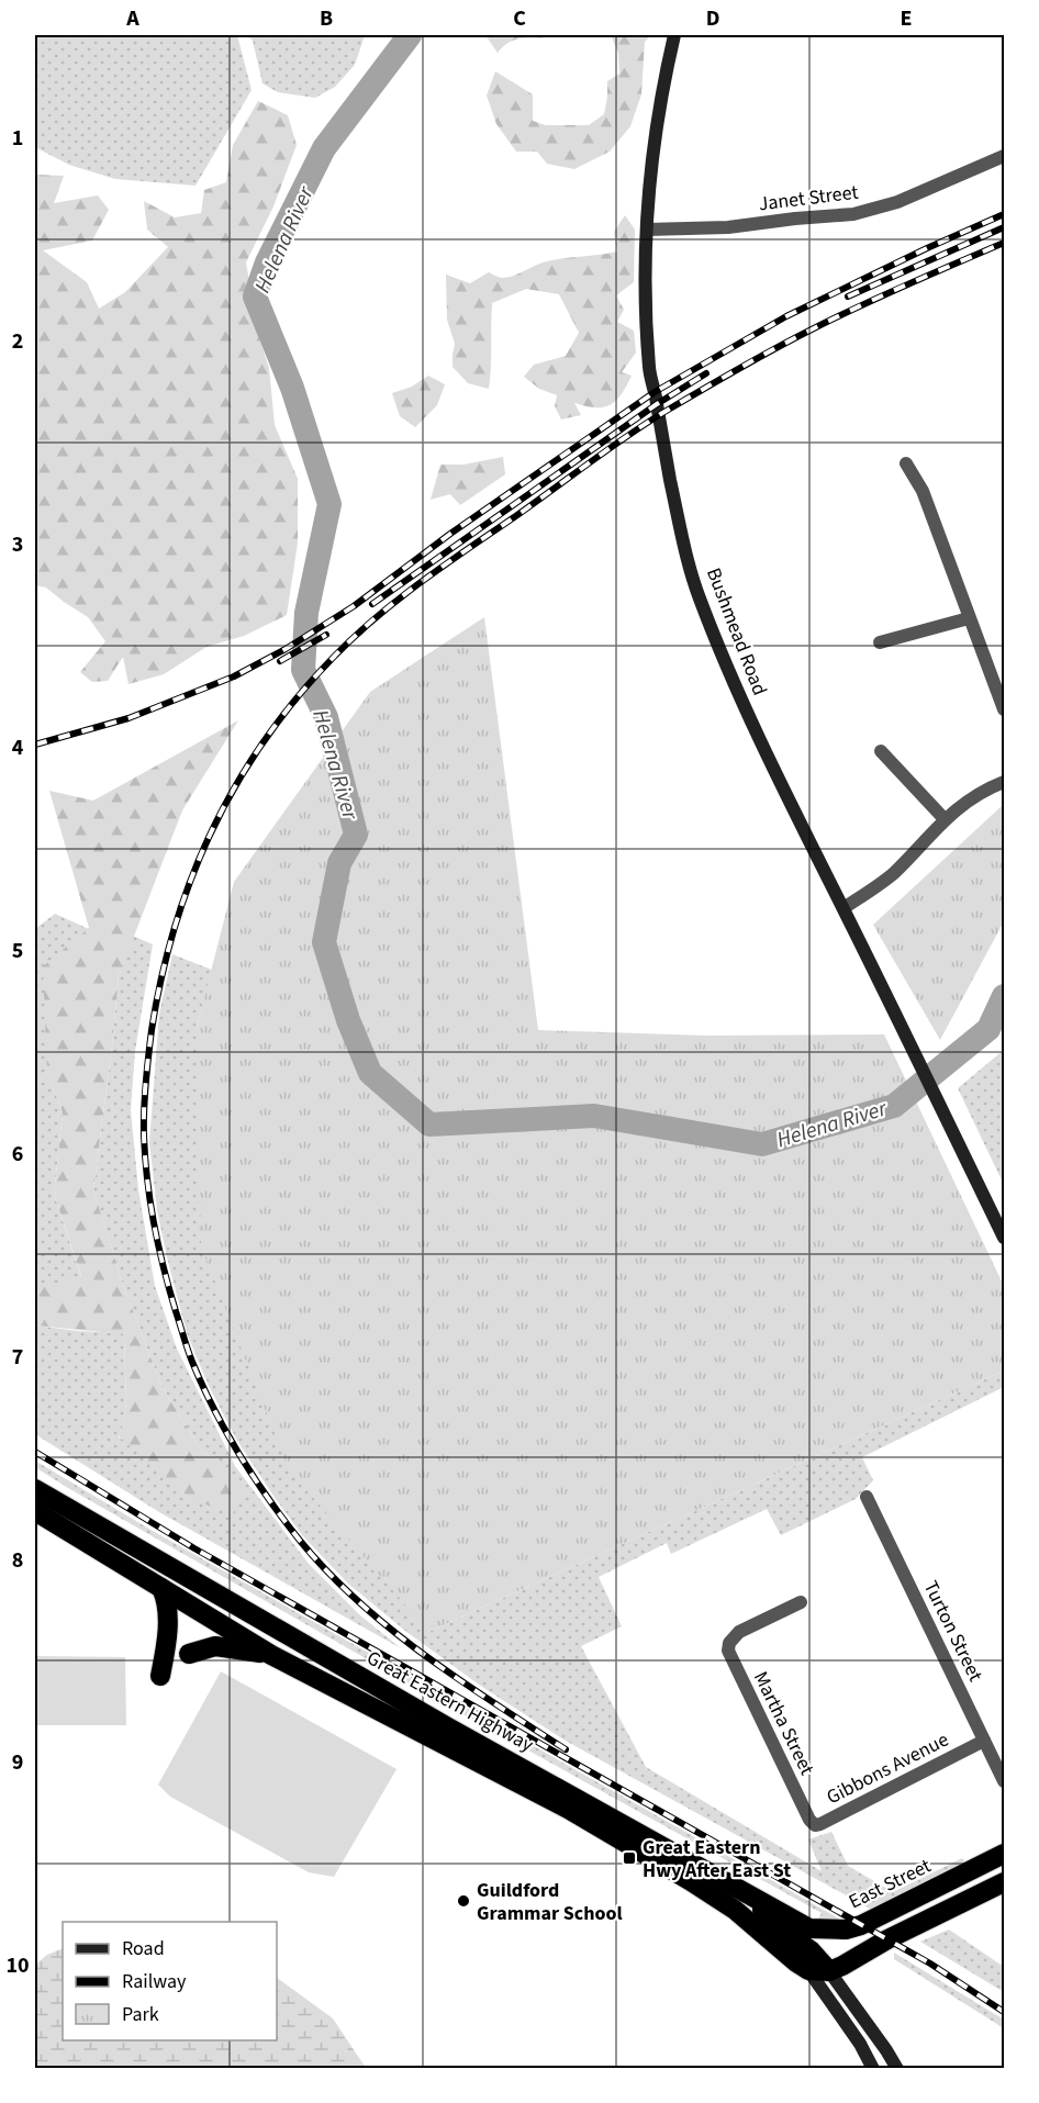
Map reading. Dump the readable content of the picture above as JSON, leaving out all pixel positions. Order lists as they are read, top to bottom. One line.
{"streets":{"highway":["Great Eastern Highway","East Street"],"main road":["Bushmead Road"],"street":["Janet Street","Turton Street","Martha Street","Gibbons Avenue"]},"crossings":[["Janet Street","Bushmead Road"],["Turton Street","Gibbons Avenue"],["Great Eastern Highway","East Street"],["Martha Street","Gibbons Avenue"]],"water":["Helena River"],"places":{"transit":["Great Eastern Hwy After East St"],"other":["Guildford Grammar School"]},"legend":["Road","Railway","Park"],"grid":{"columns":["A","B","C","D","E"],"rows":["1","2","3","4","5","6","7","8","9","10"]}}
